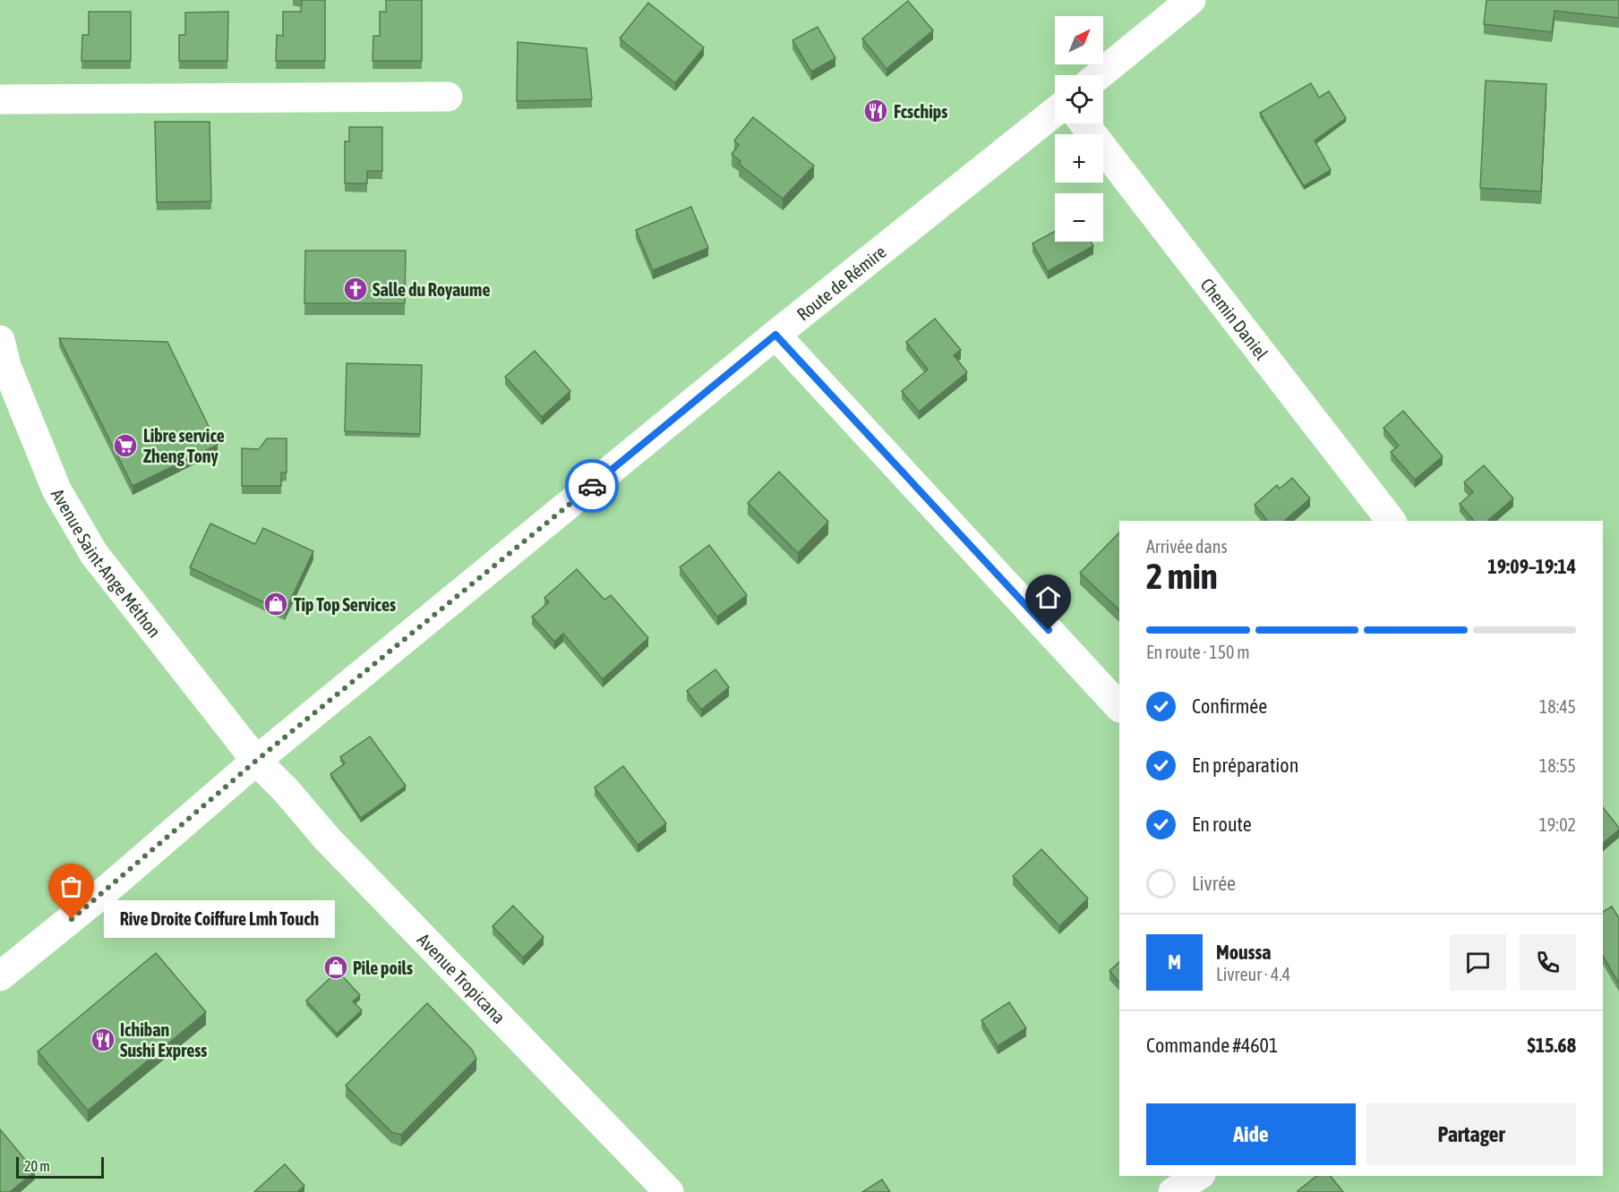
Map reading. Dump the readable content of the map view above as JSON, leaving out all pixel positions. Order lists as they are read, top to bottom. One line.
{"streets":{"street":["Route de Rémire","Chemin Daniel","Avenue Saint-Ange Méthon","Avenue Tropicana"]},"crossings":[["Route de Rémire","Avenue Saint-Ange Méthon"],["Route de Rémire","Avenue Tropicana"],["Avenue Saint-Ange Méthon","Avenue Tropicana"]],"places":{"restaurant":["Fcschips","Ichiban Sushi Express"],"church":["Salle du Royaume"],"supermarket":["Libre service Zheng Tony"],"shop":["Tip Top Services","Pile poils"],"other":["Rive Droite Coiffure Lmh Touch"]},"scale_bar":"20 m","north":"top right","page":{"map_buttons":["+","−"],"heading":["2 min","Arrivée dans","19:09–19:14"],"panel":["Moussa","Livreur · 4.4","Commande #4601","$15.68"],"bar":"En route · 150 m","list":[["Confirmée","18:45"],["En préparation","18:55"],["En route","19:02"],"Livrée"],"bubble":"Rive Droite Coiffure Lmh Touch","round":"M","buttons":["Aide","Partager"],"scale":"20 m"}}
